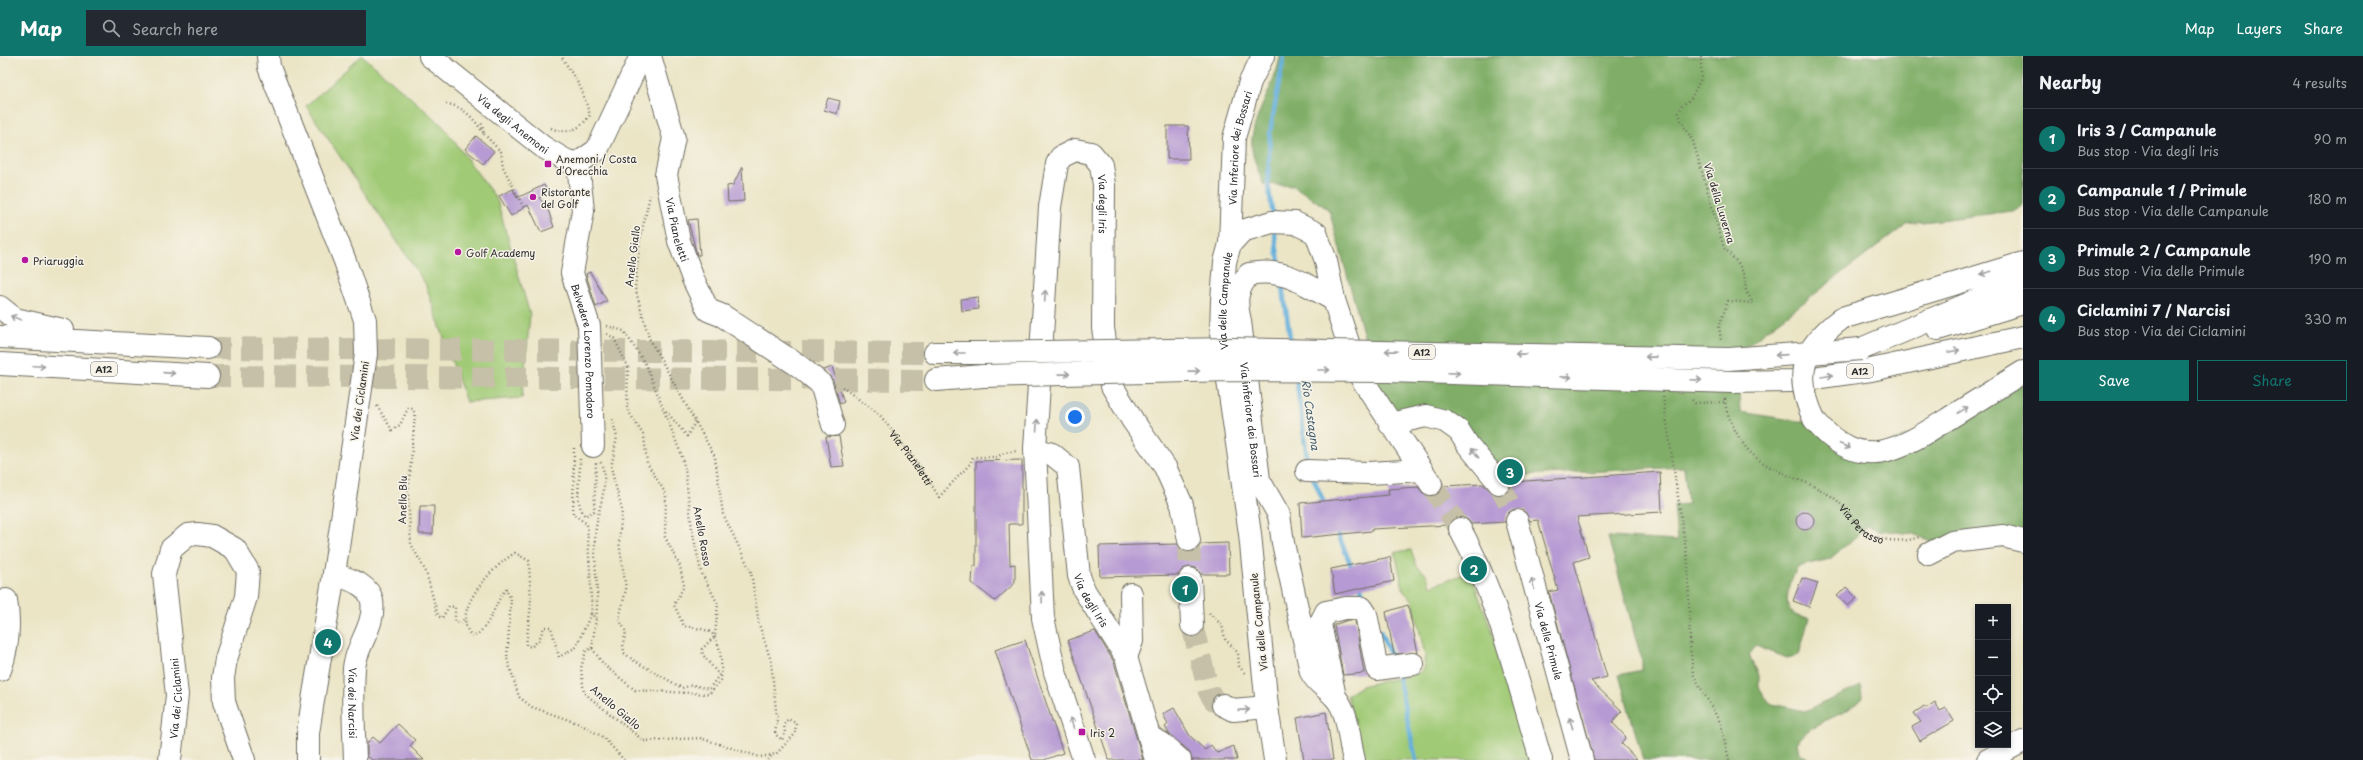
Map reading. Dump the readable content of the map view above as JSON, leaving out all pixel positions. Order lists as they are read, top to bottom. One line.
{"streets":{"main road":["Via degli Anemoni","Via Inferiore dei Bossari","Via degli Iris","Via Pianeletti","Via delle Campanule","Belvedere Lorenzo Pomodoro","A12","Via dei Ciclamini","Via inferiore dei Bossari","Via delle Primule","Via dei Narcisi"],"path":["Via della Luverna","Anello Giallo","Anello Blu","Via Perasso","Anello Rosso"]},"crossings":[["Via degli Anemoni","Belvedere Lorenzo Pomodoro"],["Via Inferiore dei Bossari","Via delle Campanule"],["Via degli Iris","Via Pianeletti"],["Via delle Campanule","Via inferiore dei Bossari"],["Via dei Ciclamini","Anello Blu"],["Via dei Ciclamini","Via dei Narcisi"]],"water":["Rio Castagna"],"places":{"transit":["Anemoni / Costa d'Orecchia","Iris 2"],"other":["Ristorante del Golf","Golf Academy","Priaruggia"]},"page":{"header":"Map","search":"Search here","nav":["Map","Layers","Share"],"heading":["Nearby","4 results"],"list":[{"mark":"1","name":"Iris 3 / Campanule","note":"Bus stop · Via degli Iris","value":"90 m"},{"mark":"2","name":"Campanule 1 / Primule","note":"Bus stop · Via delle Campanule","value":"180 m"},{"mark":"3","name":"Primule 2 / Campanule","note":"Bus stop · Via delle Primule","value":"190 m"},{"mark":"4","name":"Ciclamini 7 / Narcisi","note":"Bus stop · Via dei Ciclamini","value":"330 m"}],"buttons":["Save","Share"],"pins":["3","2","1","4"],"map_buttons":["+","−"]}}
